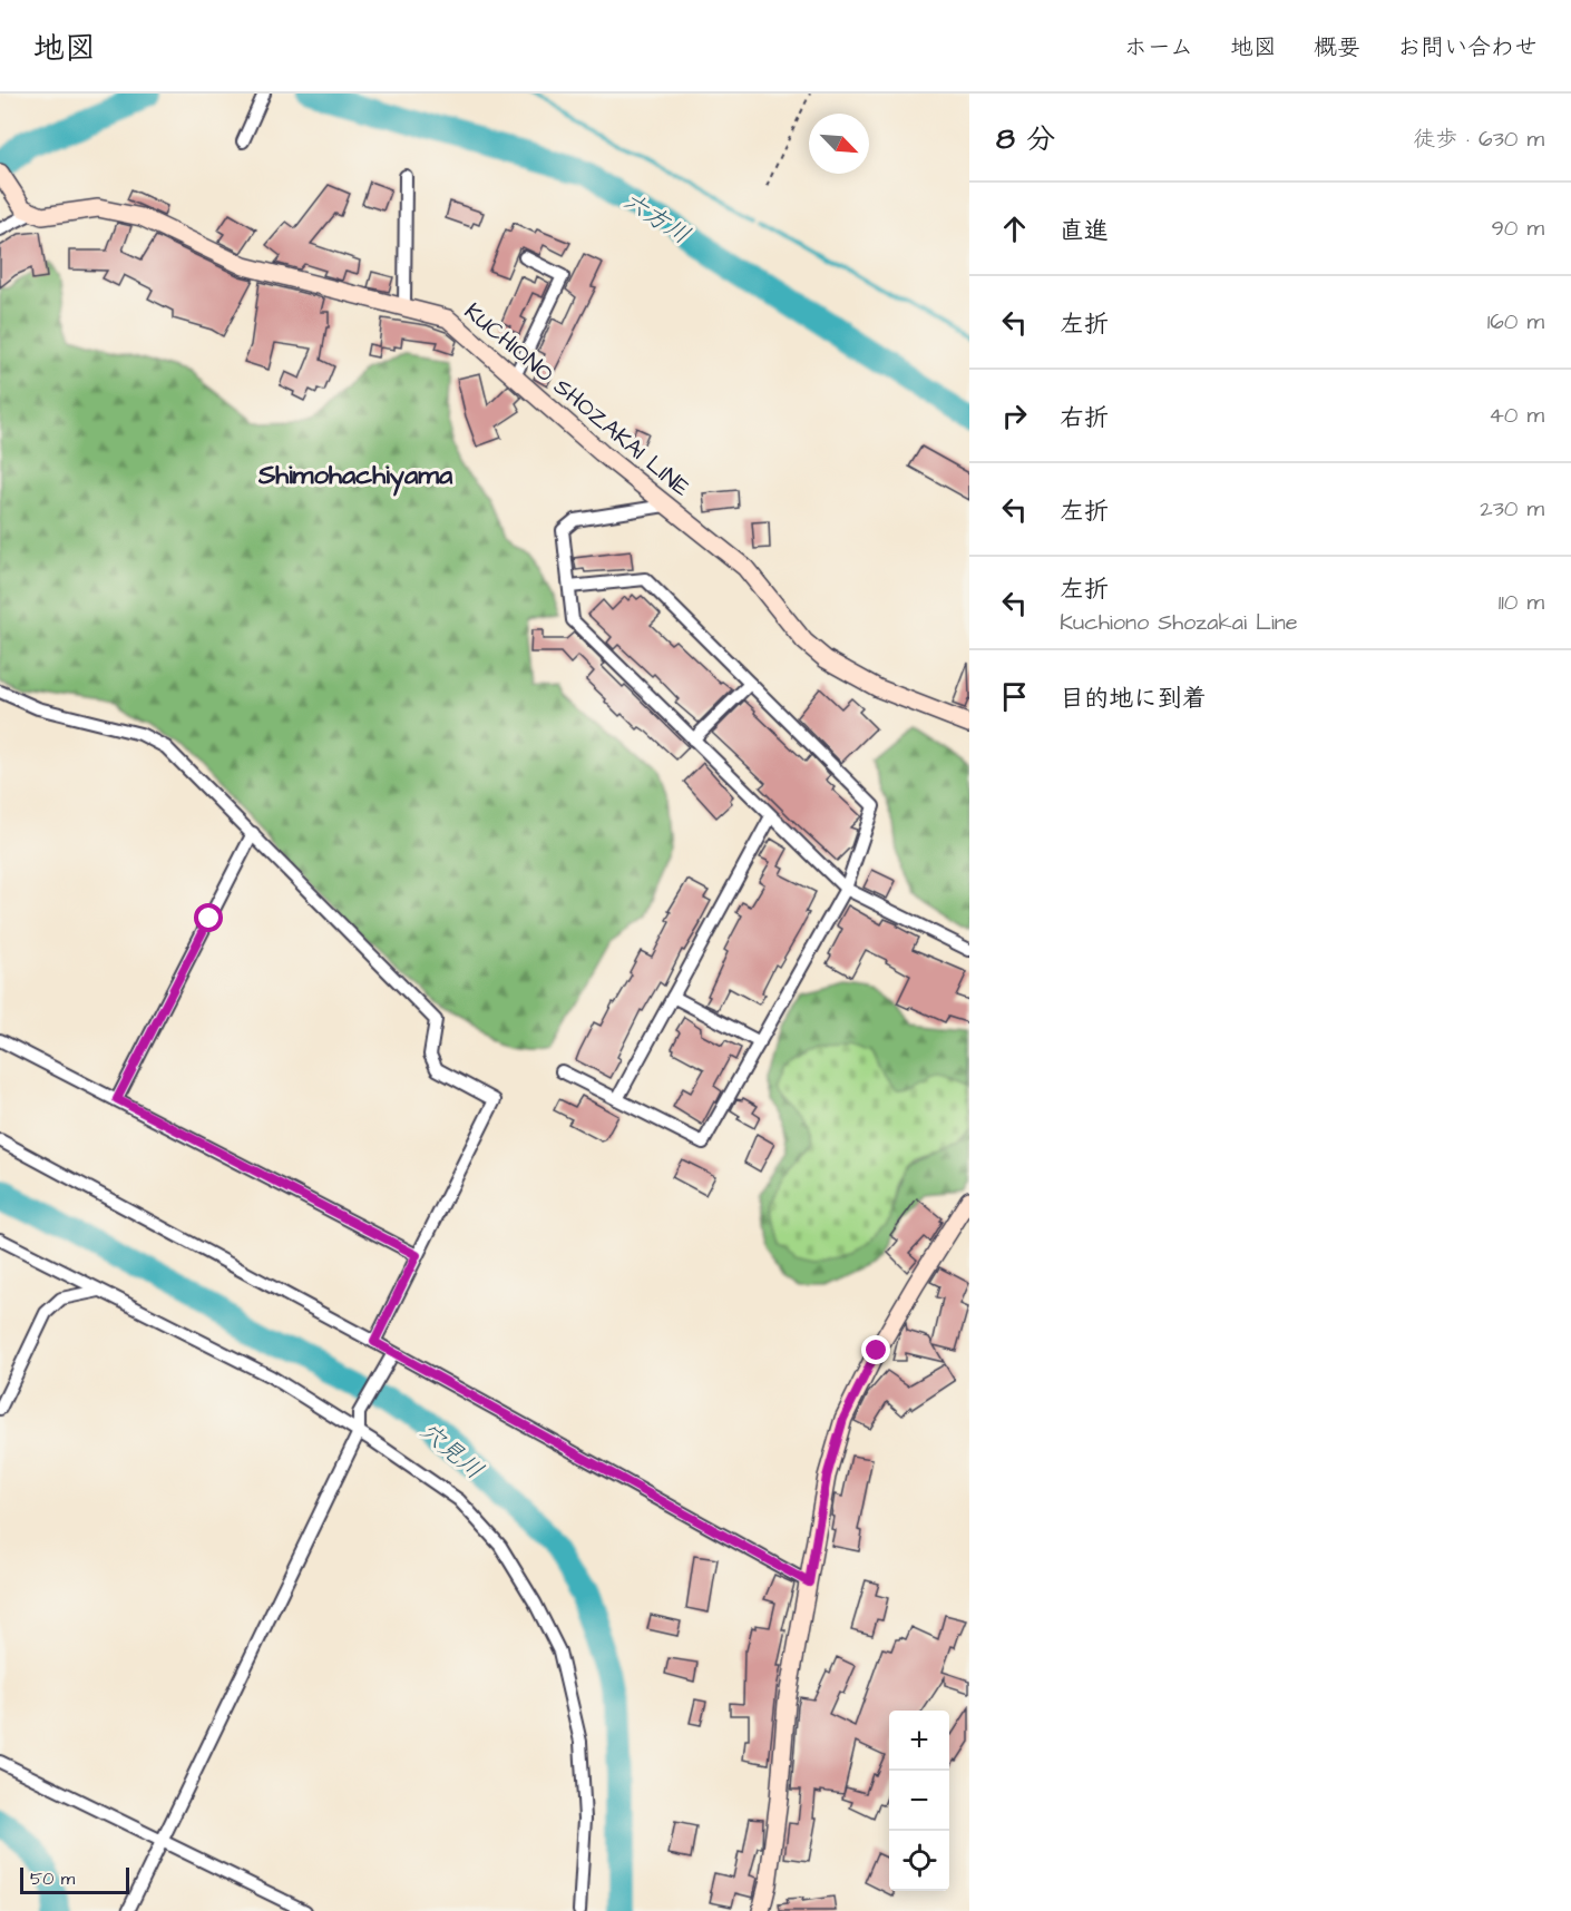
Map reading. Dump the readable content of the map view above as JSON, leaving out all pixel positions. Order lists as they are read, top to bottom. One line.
{"streets":{"main road":["KUCHIONO SHOZAKAI LINE"]},"districts":["Shimohachiyama"],"water":["六方川","穴見川"],"scale_bar":"50 m","north":"bottom right","page":{"header":"地図","nav":["ホーム","地図","概要","お問い合わせ"],"heading":["8 分","徒歩 · 630 m"],"list":[["直進","90 m"],["左折","160 m"],["右折","40 m"],["左折","230 m"],["左折","Kuchiono Shozakai Line","110 m"],"目的地に到着"],"map_buttons":["+","−"],"scale":"50 m"}}
